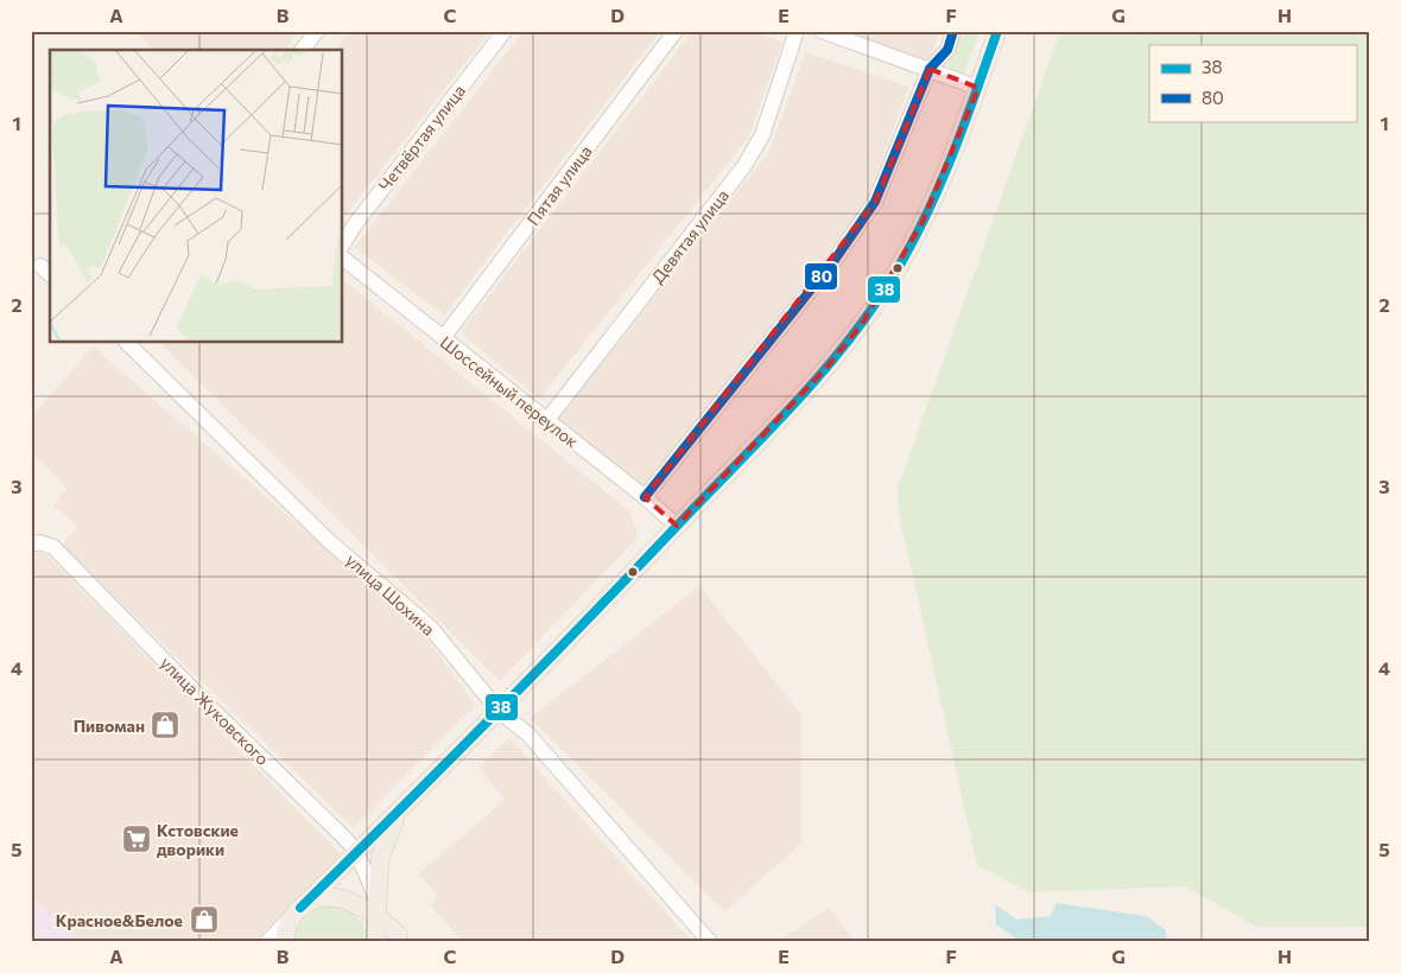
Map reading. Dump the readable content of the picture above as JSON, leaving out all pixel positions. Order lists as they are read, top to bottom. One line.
{"streets":{"street":["Четвёртая улица","Пятая улица","Девятая улица","Шоссейный переулок","улица Шохина","улица Жуковского"]},"crossings":[["Пятая улица","Шоссейный переулок"],["Девятая улица","Шоссейный переулок"]],"places":{"shop":["Пивоман","Красное&Белое"],"supermarket":["Кстовские дворики"]},"lines":["transit line 38","transit line 80"],"legend":["38","80"],"grid":{"columns":["A","B","C","D","E","F","G","H"],"rows":["1","2","3","4","5"]}}
